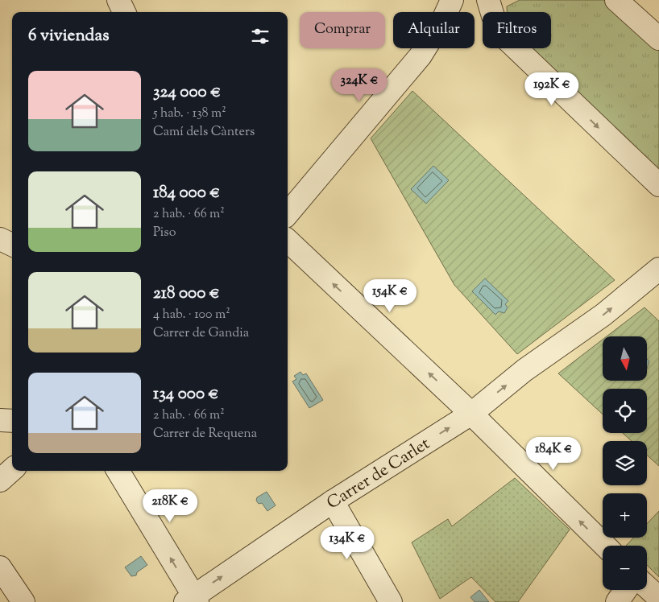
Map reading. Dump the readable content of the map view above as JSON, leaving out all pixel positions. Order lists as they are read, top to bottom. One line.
{"streets":{"street":["Carrer de Carlet"]},"one_way":["Carrer de Carlet"],"north":"bottom","page":{"chip":["Comprar","Alquilar","Filtros"],"heading":"6 viviendas","list":[{"name":"324 000 €","note":"5 hab. · 138 m² · Camí dels Cànters"},{"name":"184 000 €","note":"2 hab. · 66 m² · Piso"},{"name":"218 000 €","note":"4 hab. · 100 m² · Carrer de Gandia"},{"name":"134 000 €","note":"2 hab. · 66 m² · Carrer de Requena"}],"price":["324K €","192K €","154K €","184K €","218K €","134K €"],"map_buttons":["+","−"]}}
